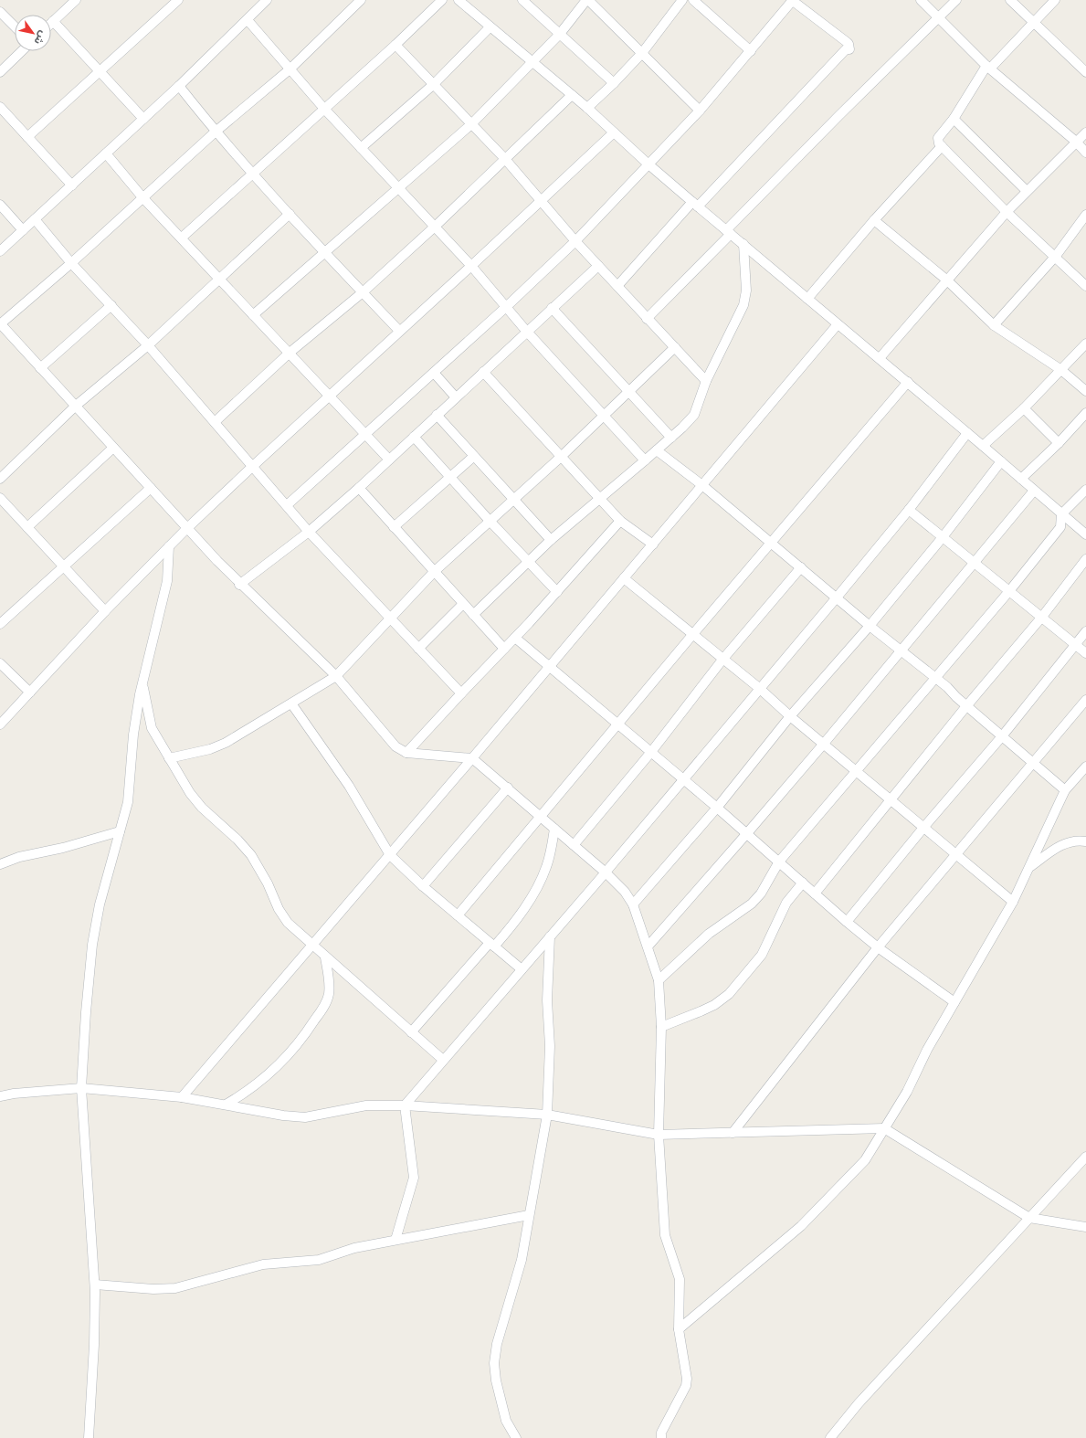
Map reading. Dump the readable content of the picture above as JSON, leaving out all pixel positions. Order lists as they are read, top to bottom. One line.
{"north":"bottom right"}
